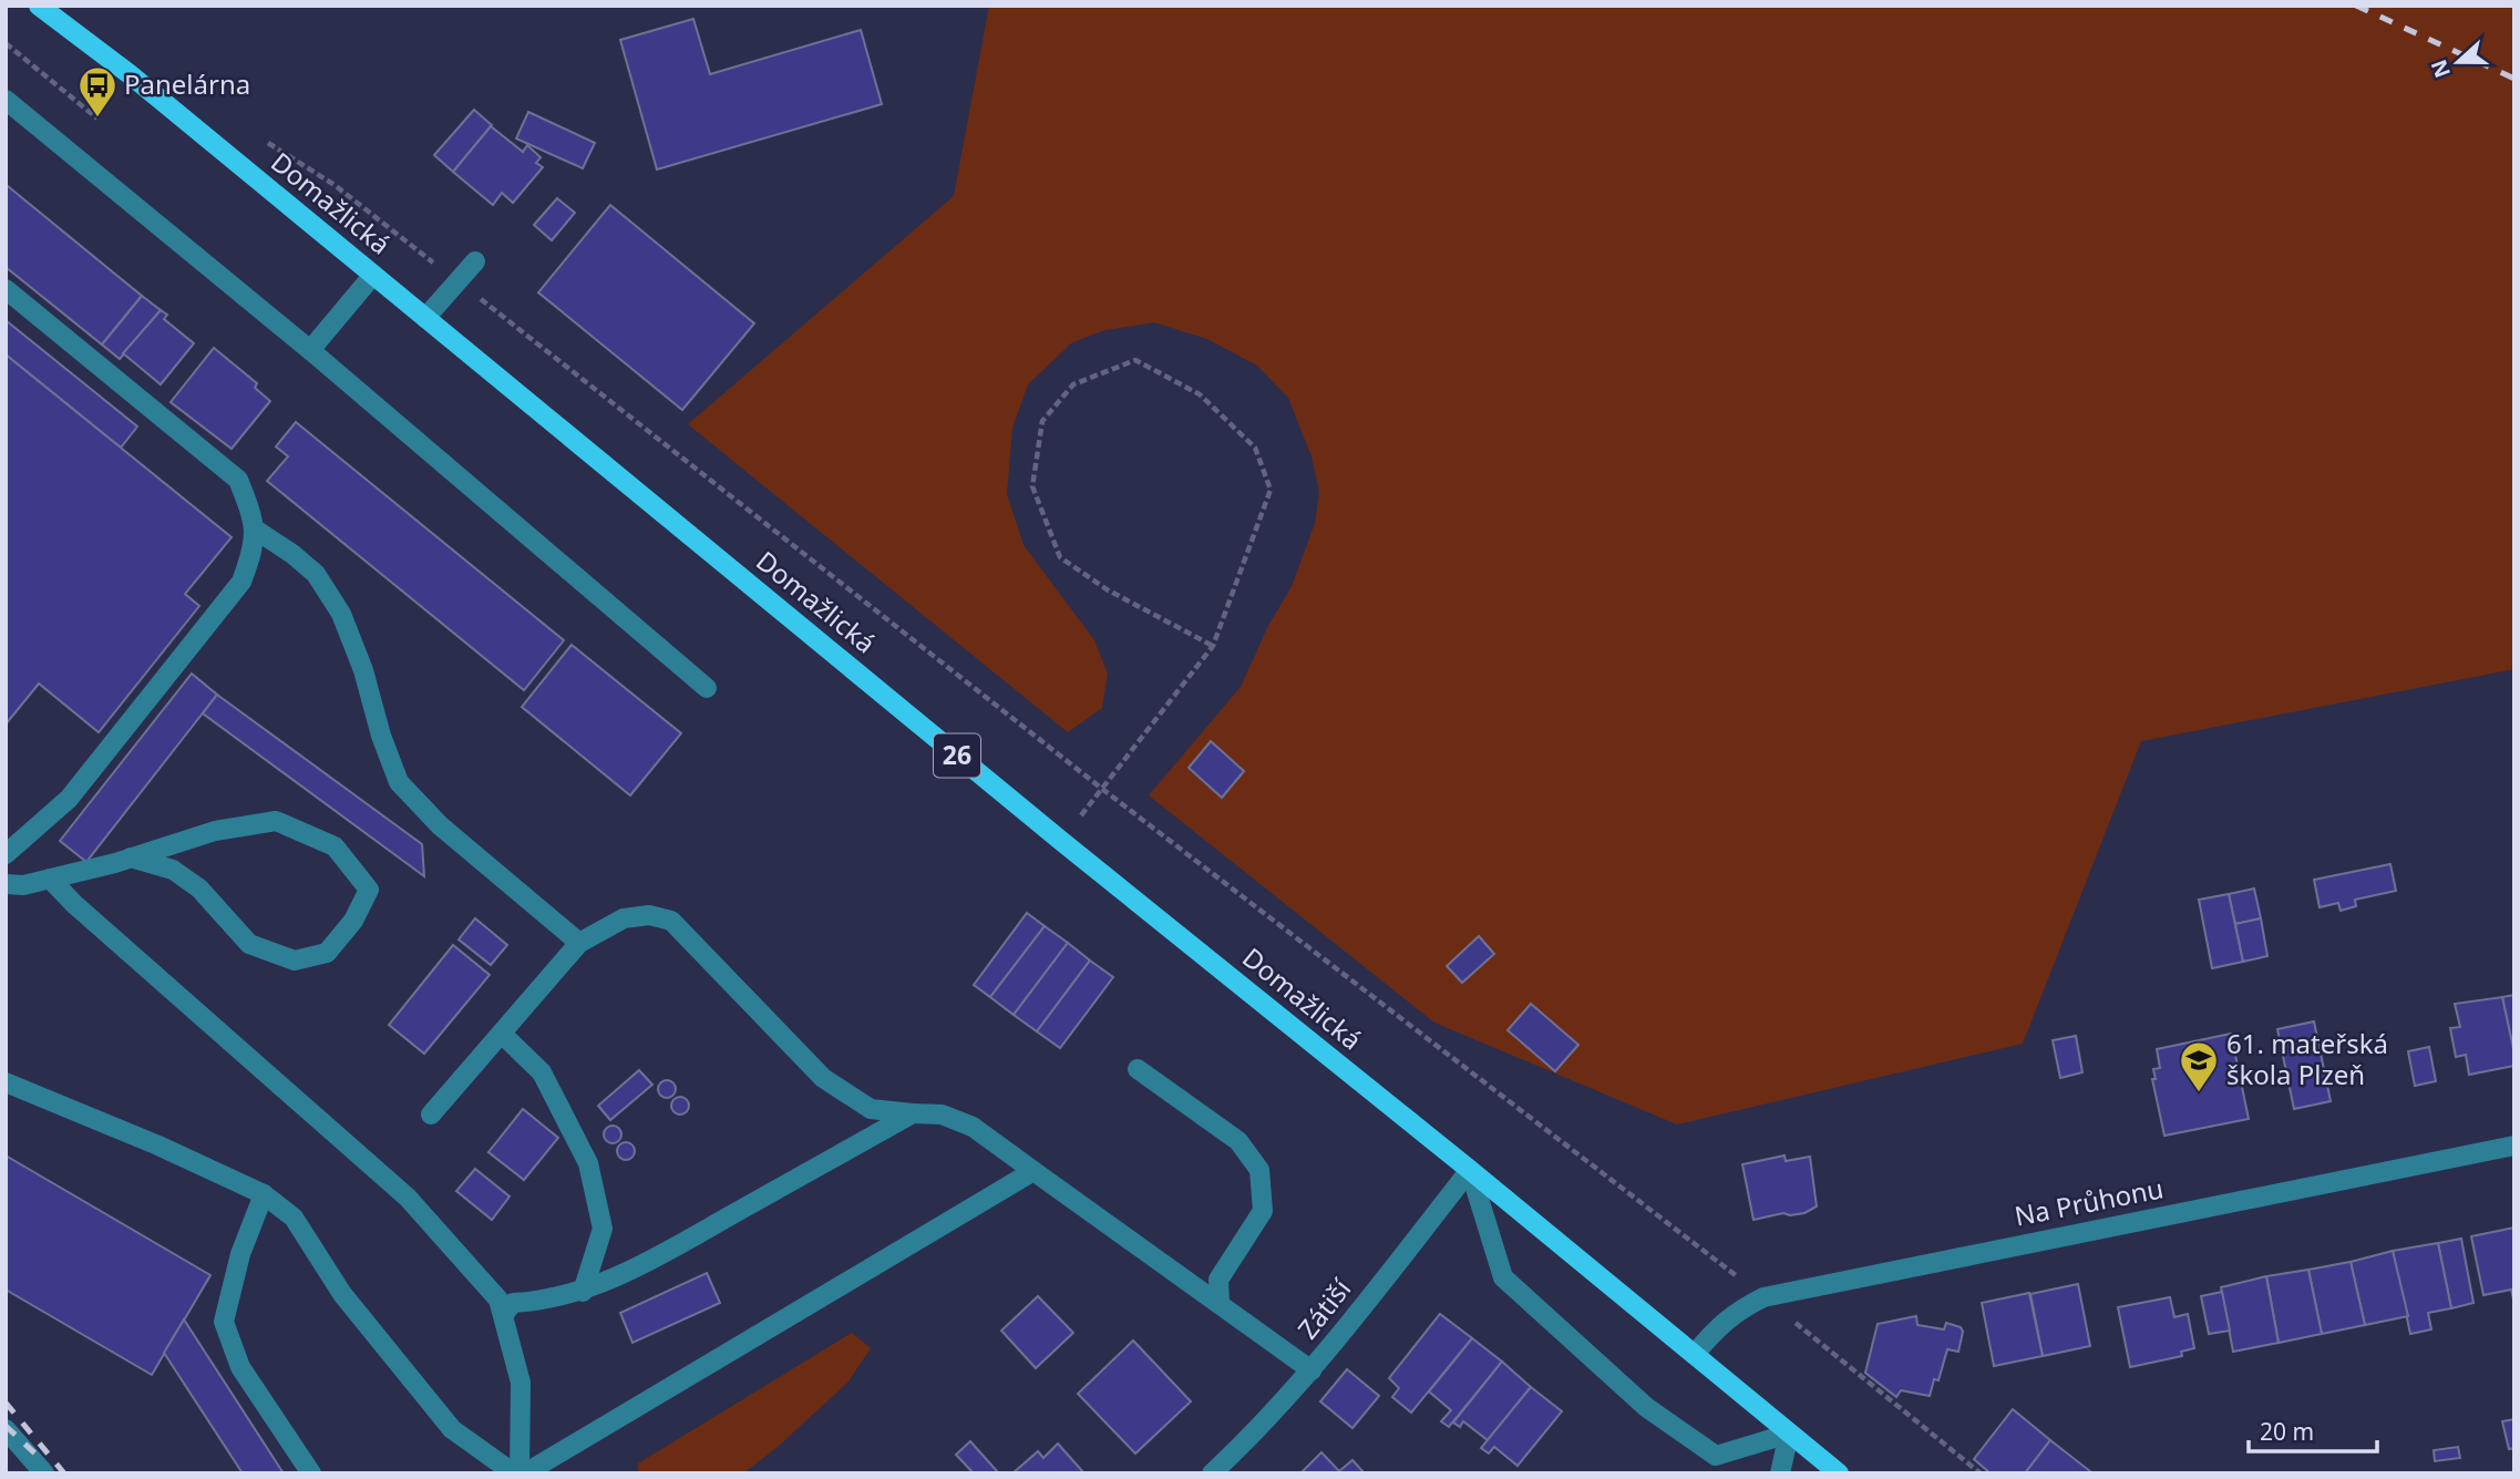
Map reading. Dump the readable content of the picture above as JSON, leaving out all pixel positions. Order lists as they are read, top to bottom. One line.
{"streets":{"main road":["Domažlická","26"],"street":["Na Průhonu","Zátiší"]},"crossings":[["Domažlická","Na Průhonu"],["Domažlická","Zátiší"]],"places":{"bus stop":["Panelárna"],"school or university":["61. mateřská škola Plzeň"]},"scale_bar":"20 m","north":"left"}
